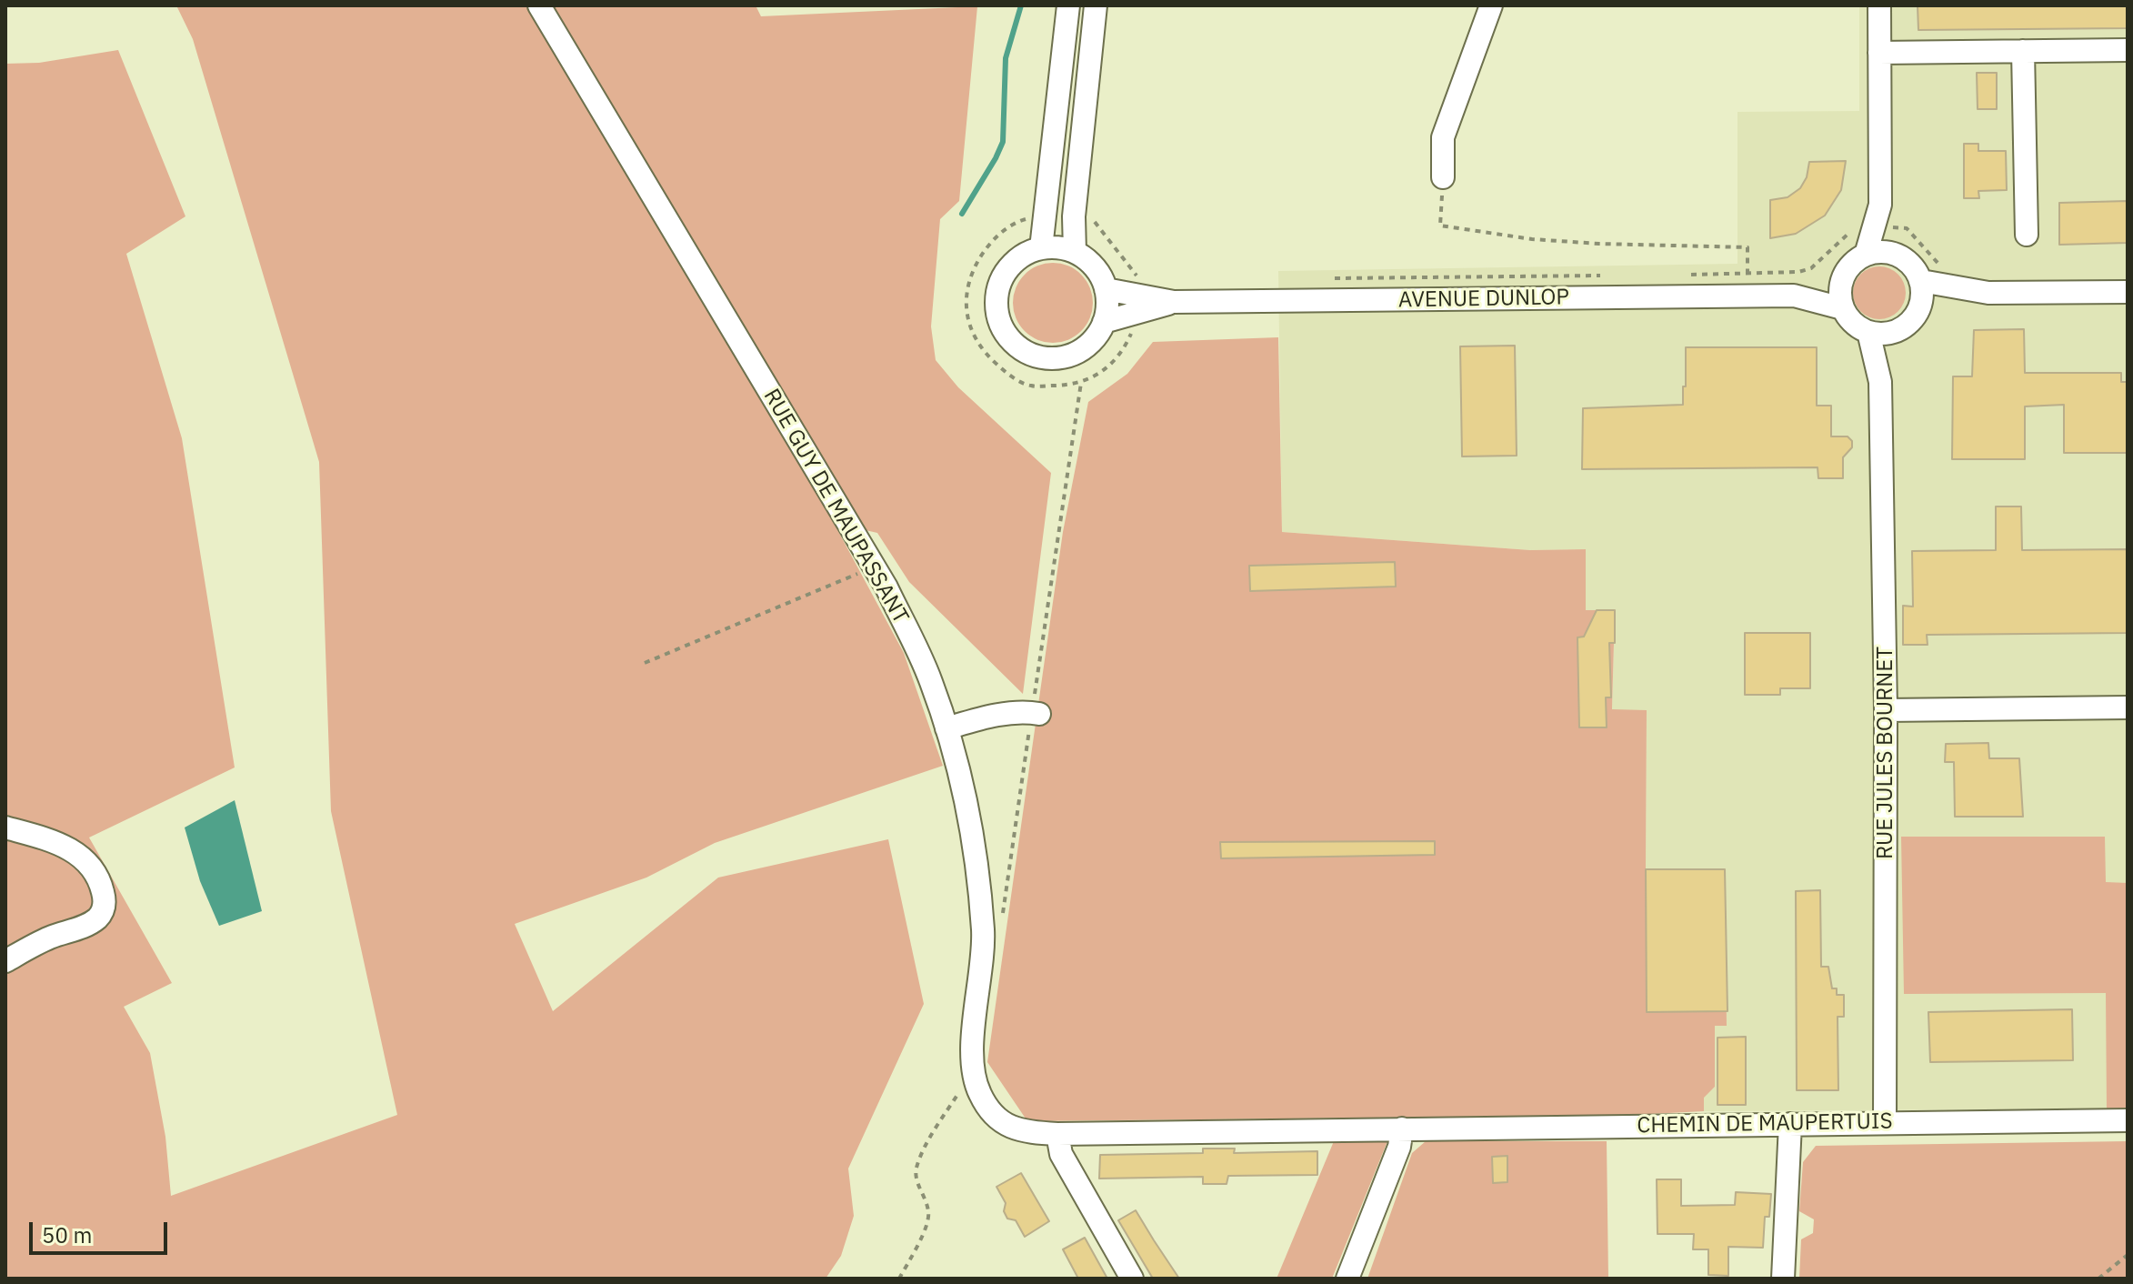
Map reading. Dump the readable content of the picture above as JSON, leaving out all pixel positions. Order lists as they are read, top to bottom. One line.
{"streets":{"street":["AVENUE DUNLOP","RUE GUY DE MAUPASSANT","RUE JULES BOURNET","CHEMIN DE MAUPERTUIS"]},"crossings":[["AVENUE DUNLOP","RUE JULES BOURNET"],["RUE GUY DE MAUPASSANT","CHEMIN DE MAUPERTUIS"],["RUE JULES BOURNET","CHEMIN DE MAUPERTUIS"]],"scale_bar":"50 m"}
